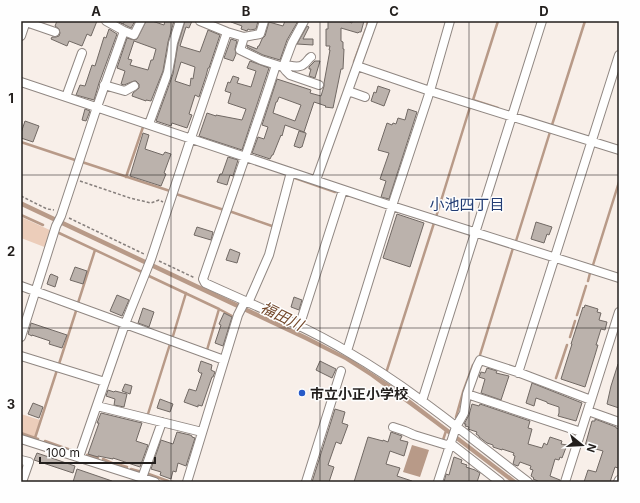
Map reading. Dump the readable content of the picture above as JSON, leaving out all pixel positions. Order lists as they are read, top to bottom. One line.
{"districts":["小池四丁目"],"water":["福田川"],"places":["市立小正小学校"],"scale_bar":"100 m","north":"right","grid":{"columns":["A","B","C","D"],"rows":["1","2","3"]}}
